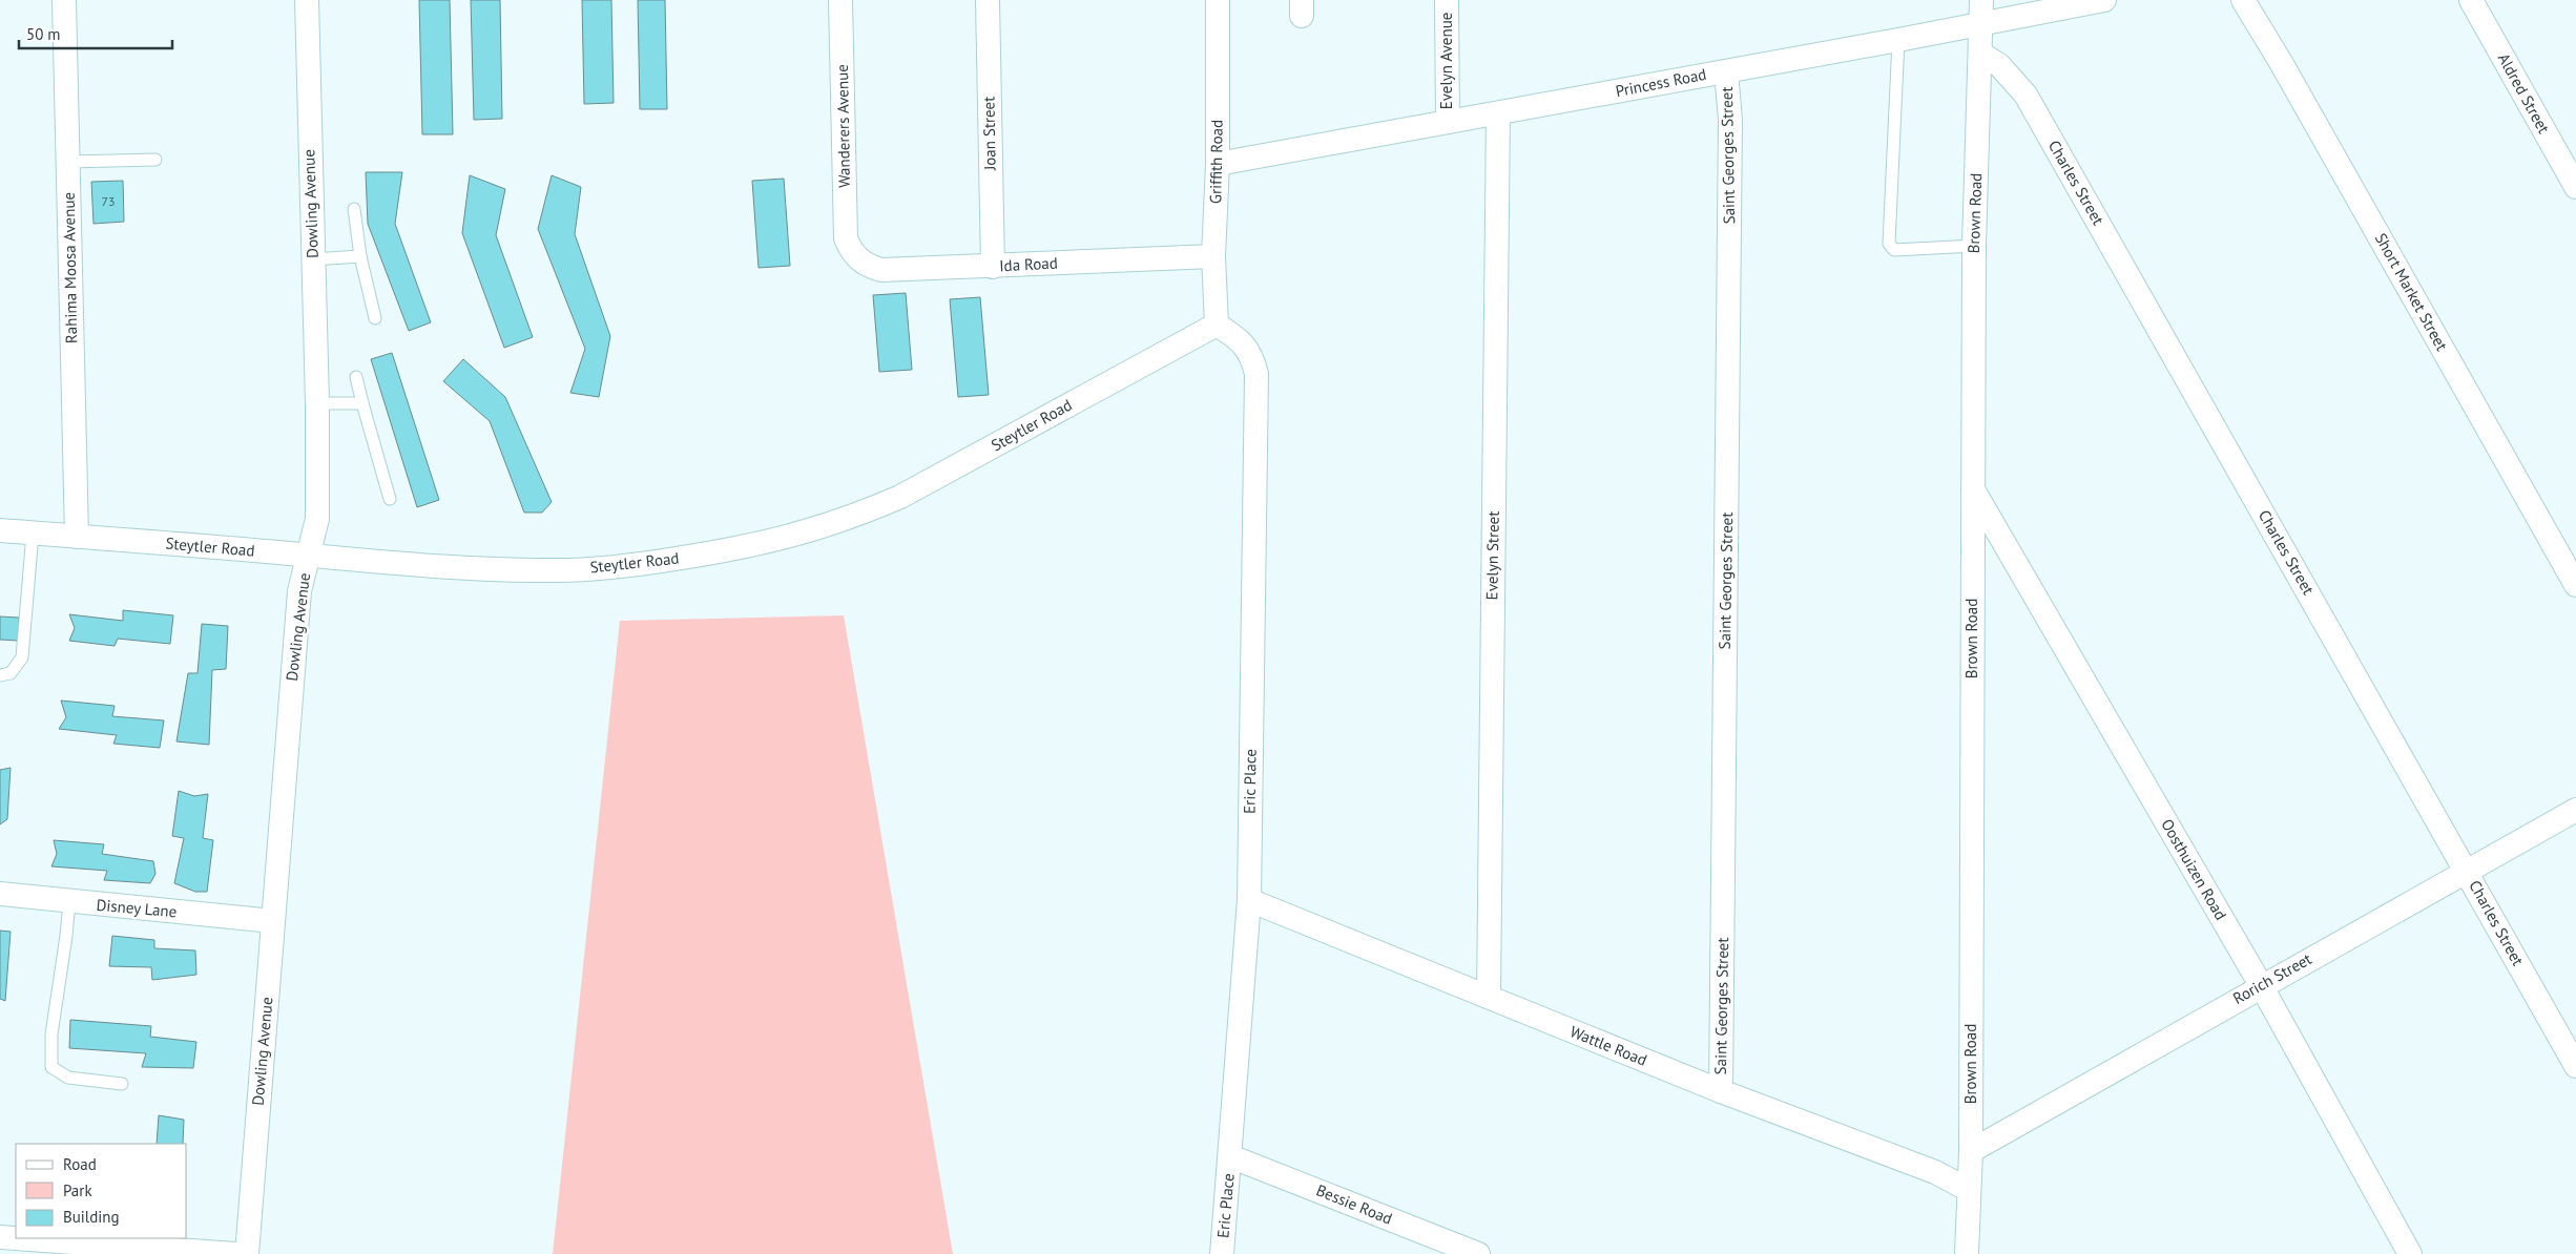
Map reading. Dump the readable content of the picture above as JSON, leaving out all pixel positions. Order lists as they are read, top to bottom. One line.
{"streets":{"street":["Evelyn Avenue","Princess Road","Aldred Street","Wanderers Avenue","Joan Street","Saint Georges Street","Griffith Road","Charles Street","Dowling Avenue","Brown Road","Ida Road","Rahima Moosa Avenue","Short Market Street","Steytler Road","Evelyn Street","Eric Place","Oosthuizen Road","Disney Lane","Rorich Street","Wattle Road","Bessie Road"]},"crossings":[["Evelyn Avenue","Princess Road"],["Princess Road","Saint Georges Street"],["Princess Road","Griffith Road"],["Princess Road","Brown Road"],["Princess Road","Evelyn Street"],["Wanderers Avenue","Ida Road"],["Joan Street","Ida Road"],["Saint Georges Street","Wattle Road"],["Griffith Road","Ida Road"],["Griffith Road","Steytler Road"],["Griffith Road","Eric Place"],["Charles Street","Brown Road"],["Charles Street","Rorich Street"],["Dowling Avenue","Steytler Road"],["Dowling Avenue","Disney Lane"],["Brown Road","Oosthuizen Road"],["Brown Road","Rorich Street"],["Brown Road","Wattle Road"],["Rahima Moosa Avenue","Steytler Road"],["Steytler Road","Eric Place"],["Evelyn Street","Wattle Road"],["Eric Place","Wattle Road"],["Eric Place","Bessie Road"],["Oosthuizen Road","Rorich Street"]],"house_numbers":["73"],"legend":["Road","Park","Building"],"scale_bar":"50 m"}
